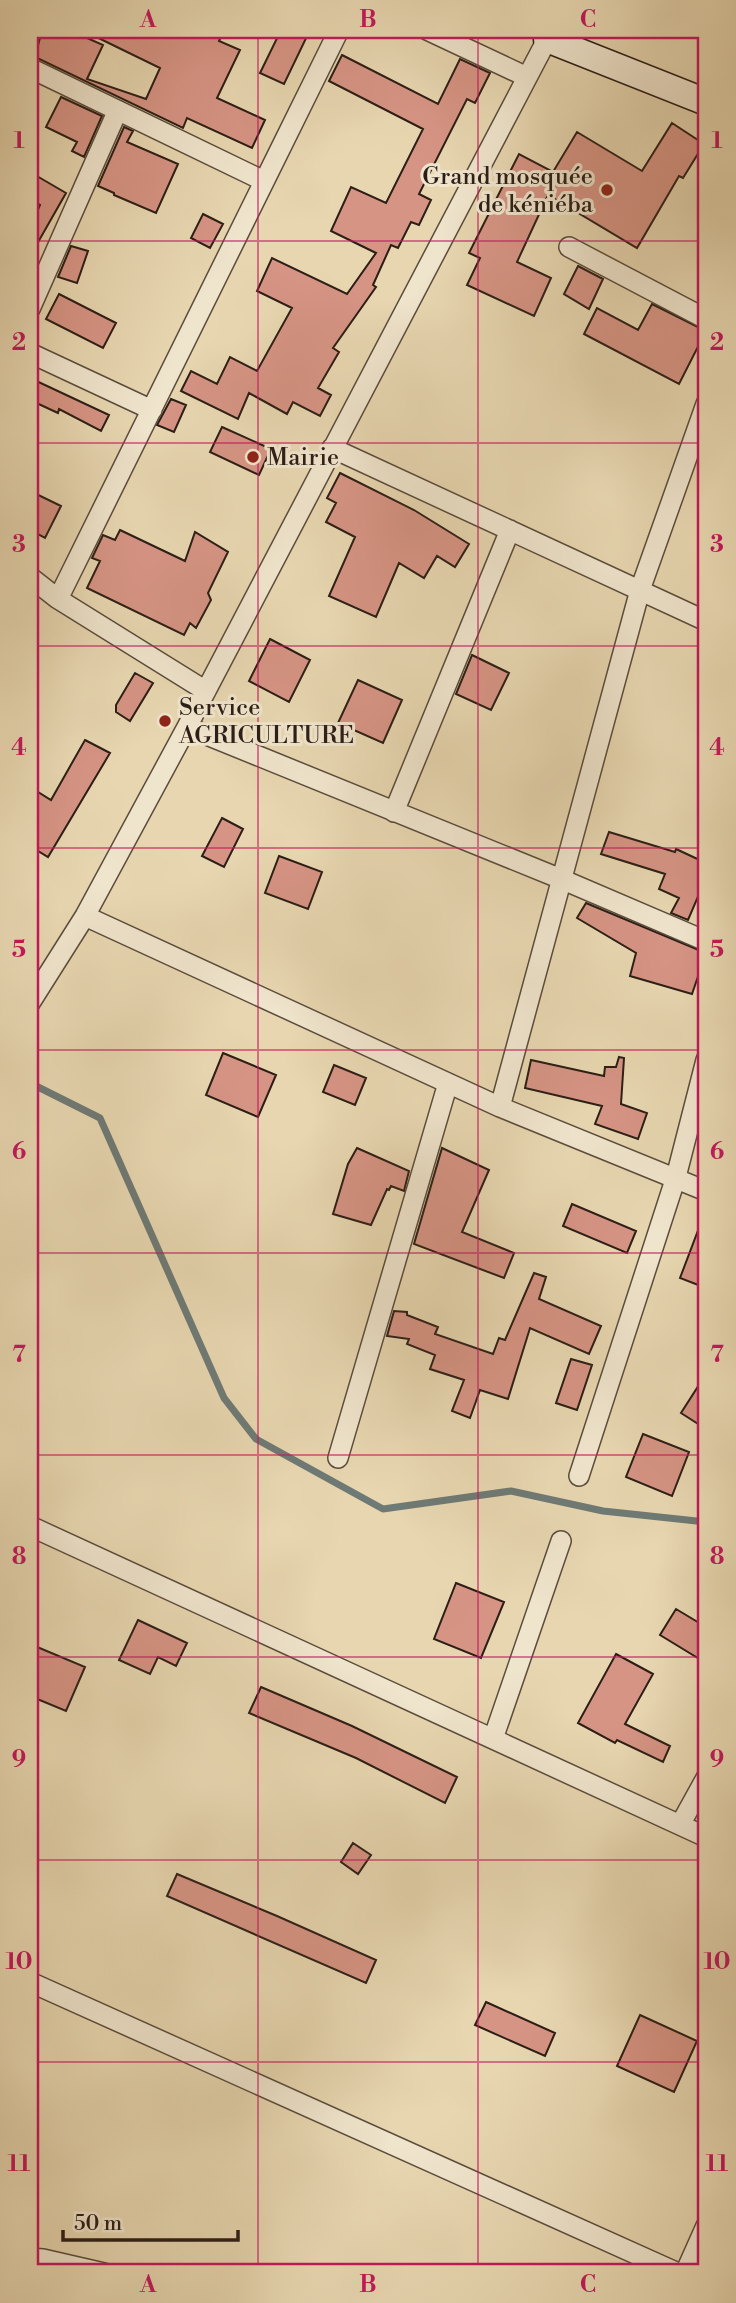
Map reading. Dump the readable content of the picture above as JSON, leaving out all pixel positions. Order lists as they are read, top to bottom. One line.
{"places":["Grand mosquée de kéniéba","Mairie","Service AGRICULTURE"],"scale_bar":"50 m","grid":{"columns":["A","B","C"],"rows":["1","2","3","4","5","6","7","8","9","10","11"]}}
